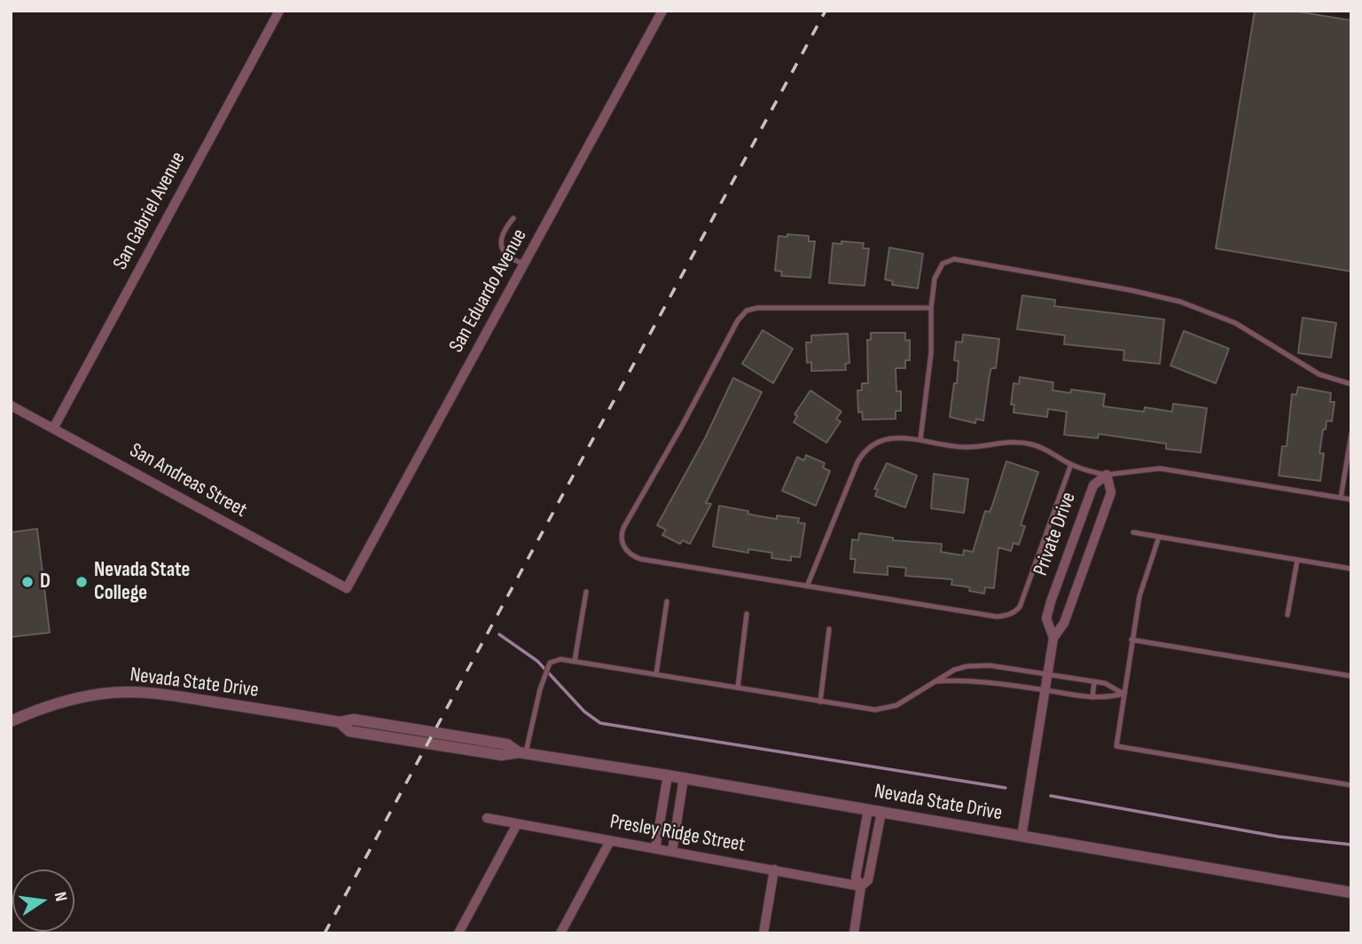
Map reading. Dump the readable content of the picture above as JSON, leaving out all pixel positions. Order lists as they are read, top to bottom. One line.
{"streets":{"street":["San Gabriel Avenue","San Eduardo Avenue","San Andreas Street","Private Drive","Nevada State Drive","Presley Ridge Street"]},"crossings":[["San Gabriel Avenue","San Andreas Street"],["San Eduardo Avenue","San Andreas Street"],["Private Drive","Nevada State Drive"]],"places":["D","Nevada State College"],"north":"right"}
